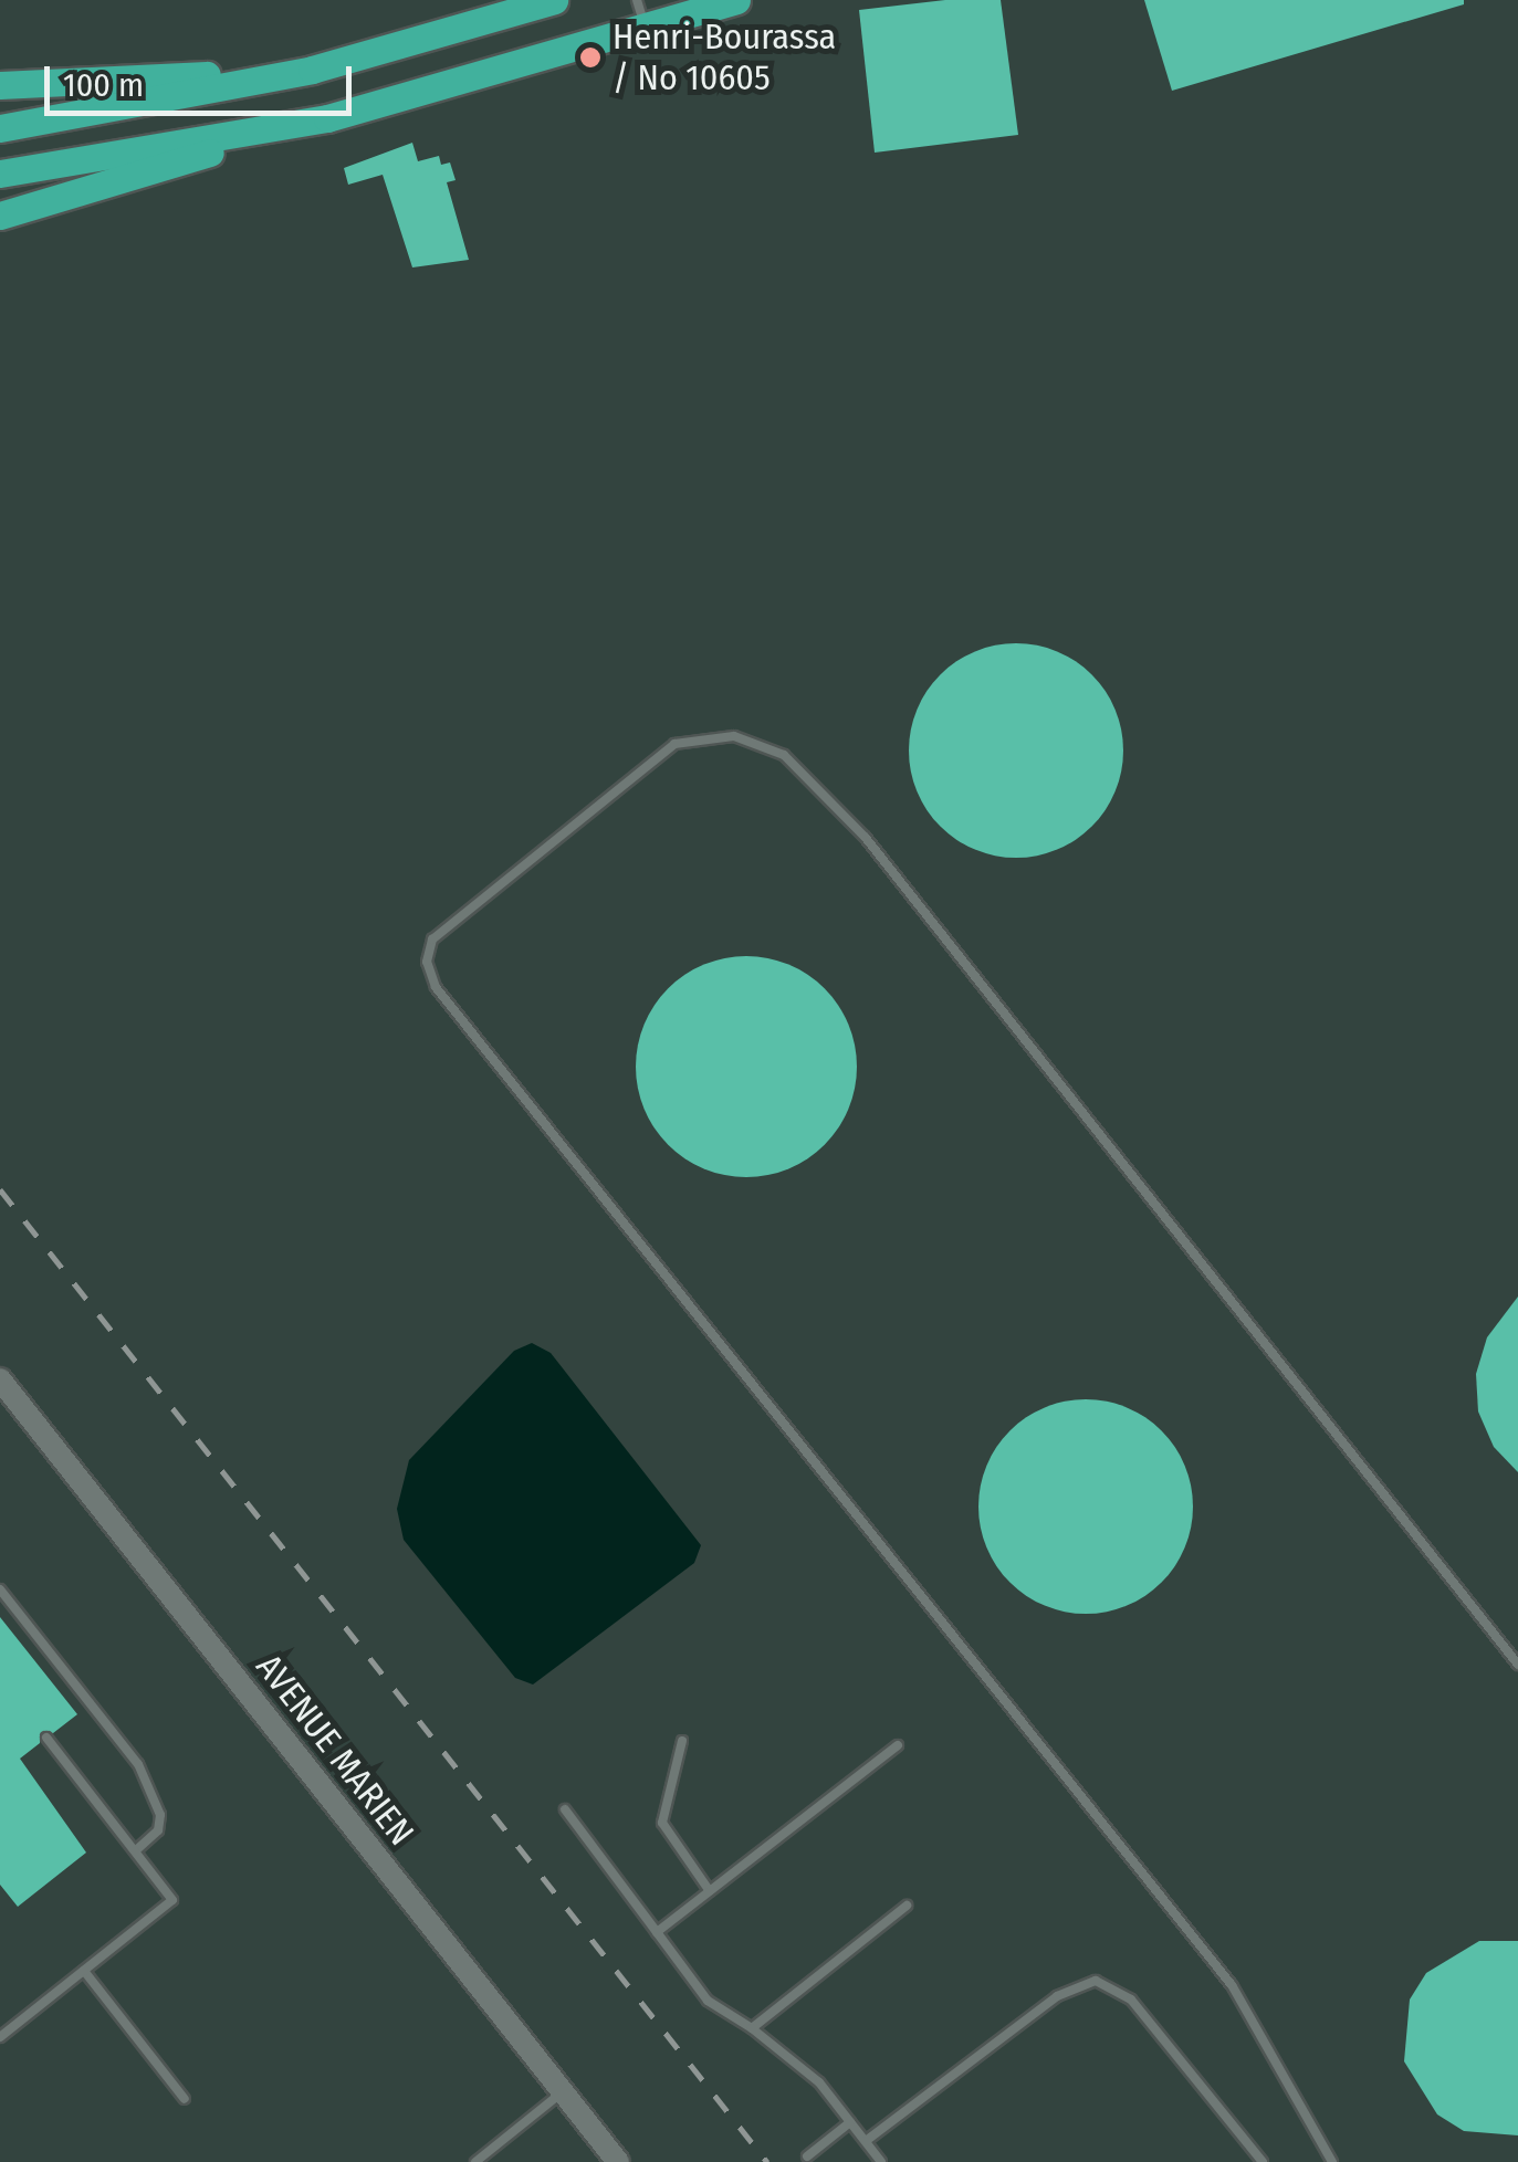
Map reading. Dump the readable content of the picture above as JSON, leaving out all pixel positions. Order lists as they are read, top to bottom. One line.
{"streets":{"street":["AVENUE MARIEN"]},"places":["Henri-Bourassa / No 10605"],"scale_bar":"100 m"}
